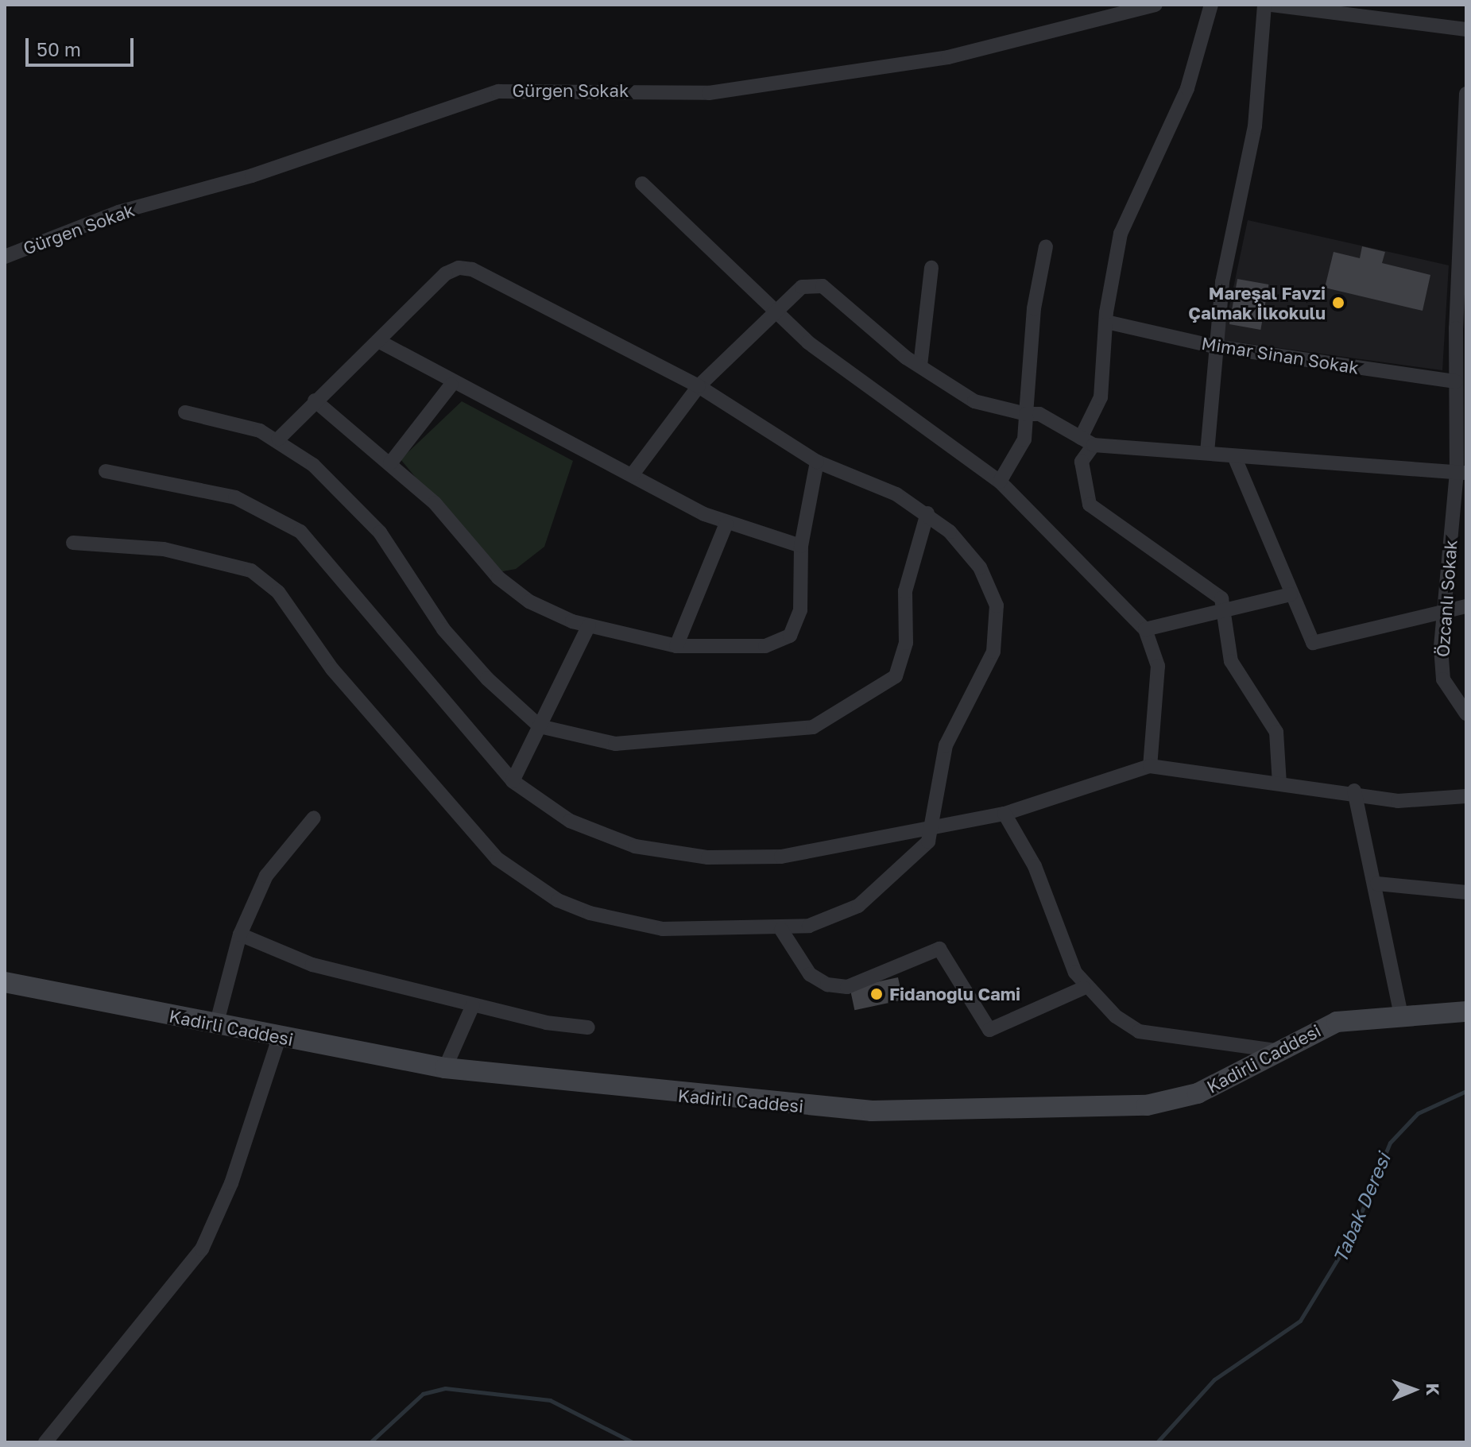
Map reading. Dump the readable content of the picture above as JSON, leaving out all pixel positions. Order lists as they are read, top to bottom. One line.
{"streets":{"main road":["Kadirli Caddesi"],"street":["Gürgen Sokak","Mimar Sinan Sokak","Özcanlı Sokak"]},"crossings":[["Mimar Sinan Sokak","Özcanlı Sokak"]],"water":["Tabak Deresi"],"places":["Mareşal Favzi Çalmak İlkokulu","Fidanoğlu Cami"],"scale_bar":"50 m","north":"right"}
